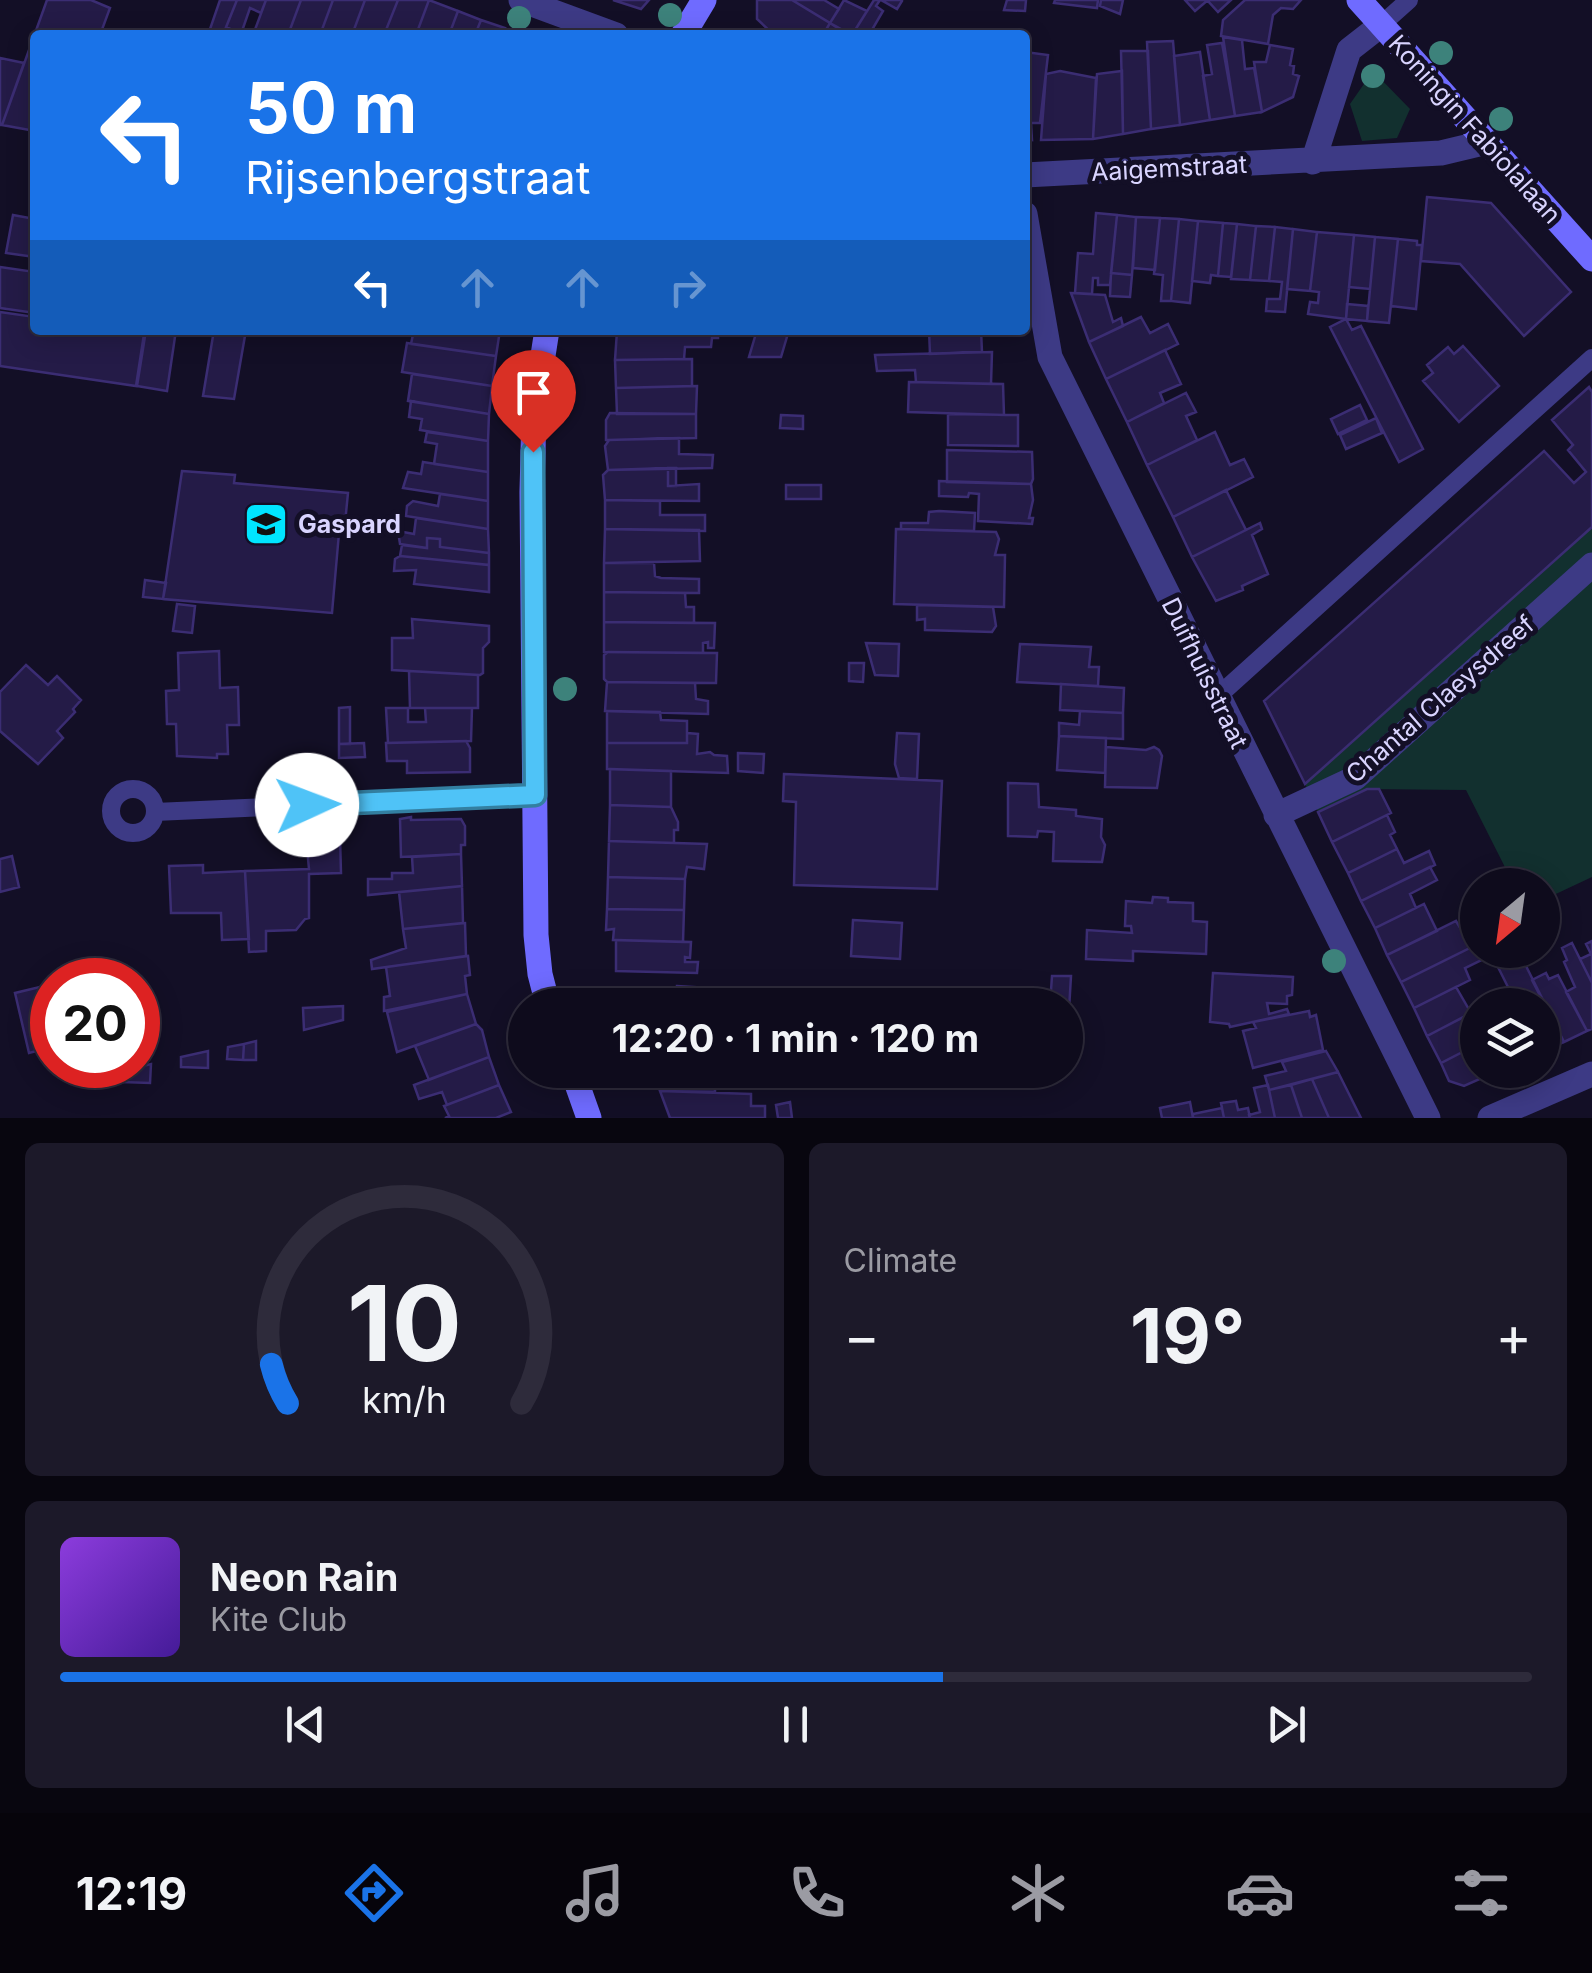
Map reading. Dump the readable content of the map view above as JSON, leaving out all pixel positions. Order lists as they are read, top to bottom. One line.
{"streets":{"street":["Koningin Fabiolalaan","Aaigemstraat","Duifhuisstraat","Chantal Claeysdreef"]},"crossings":[["Koningin Fabiolalaan","Aaigemstraat"],["Duifhuisstraat","Chantal Claeysdreef"]],"places":{"school or university":["Gaspard"]},"north":"bottom left","page":{"turn":["50 m","Rijsenbergstraat"],"limit":"20","trip":"12:20 · 1 min · 120 m","tile":"Climate","heat":["−","19°","+"],"song":["Neon Rain","Kite Club"],"tabs":"12:19","gauge":["10","km/h"]}}
